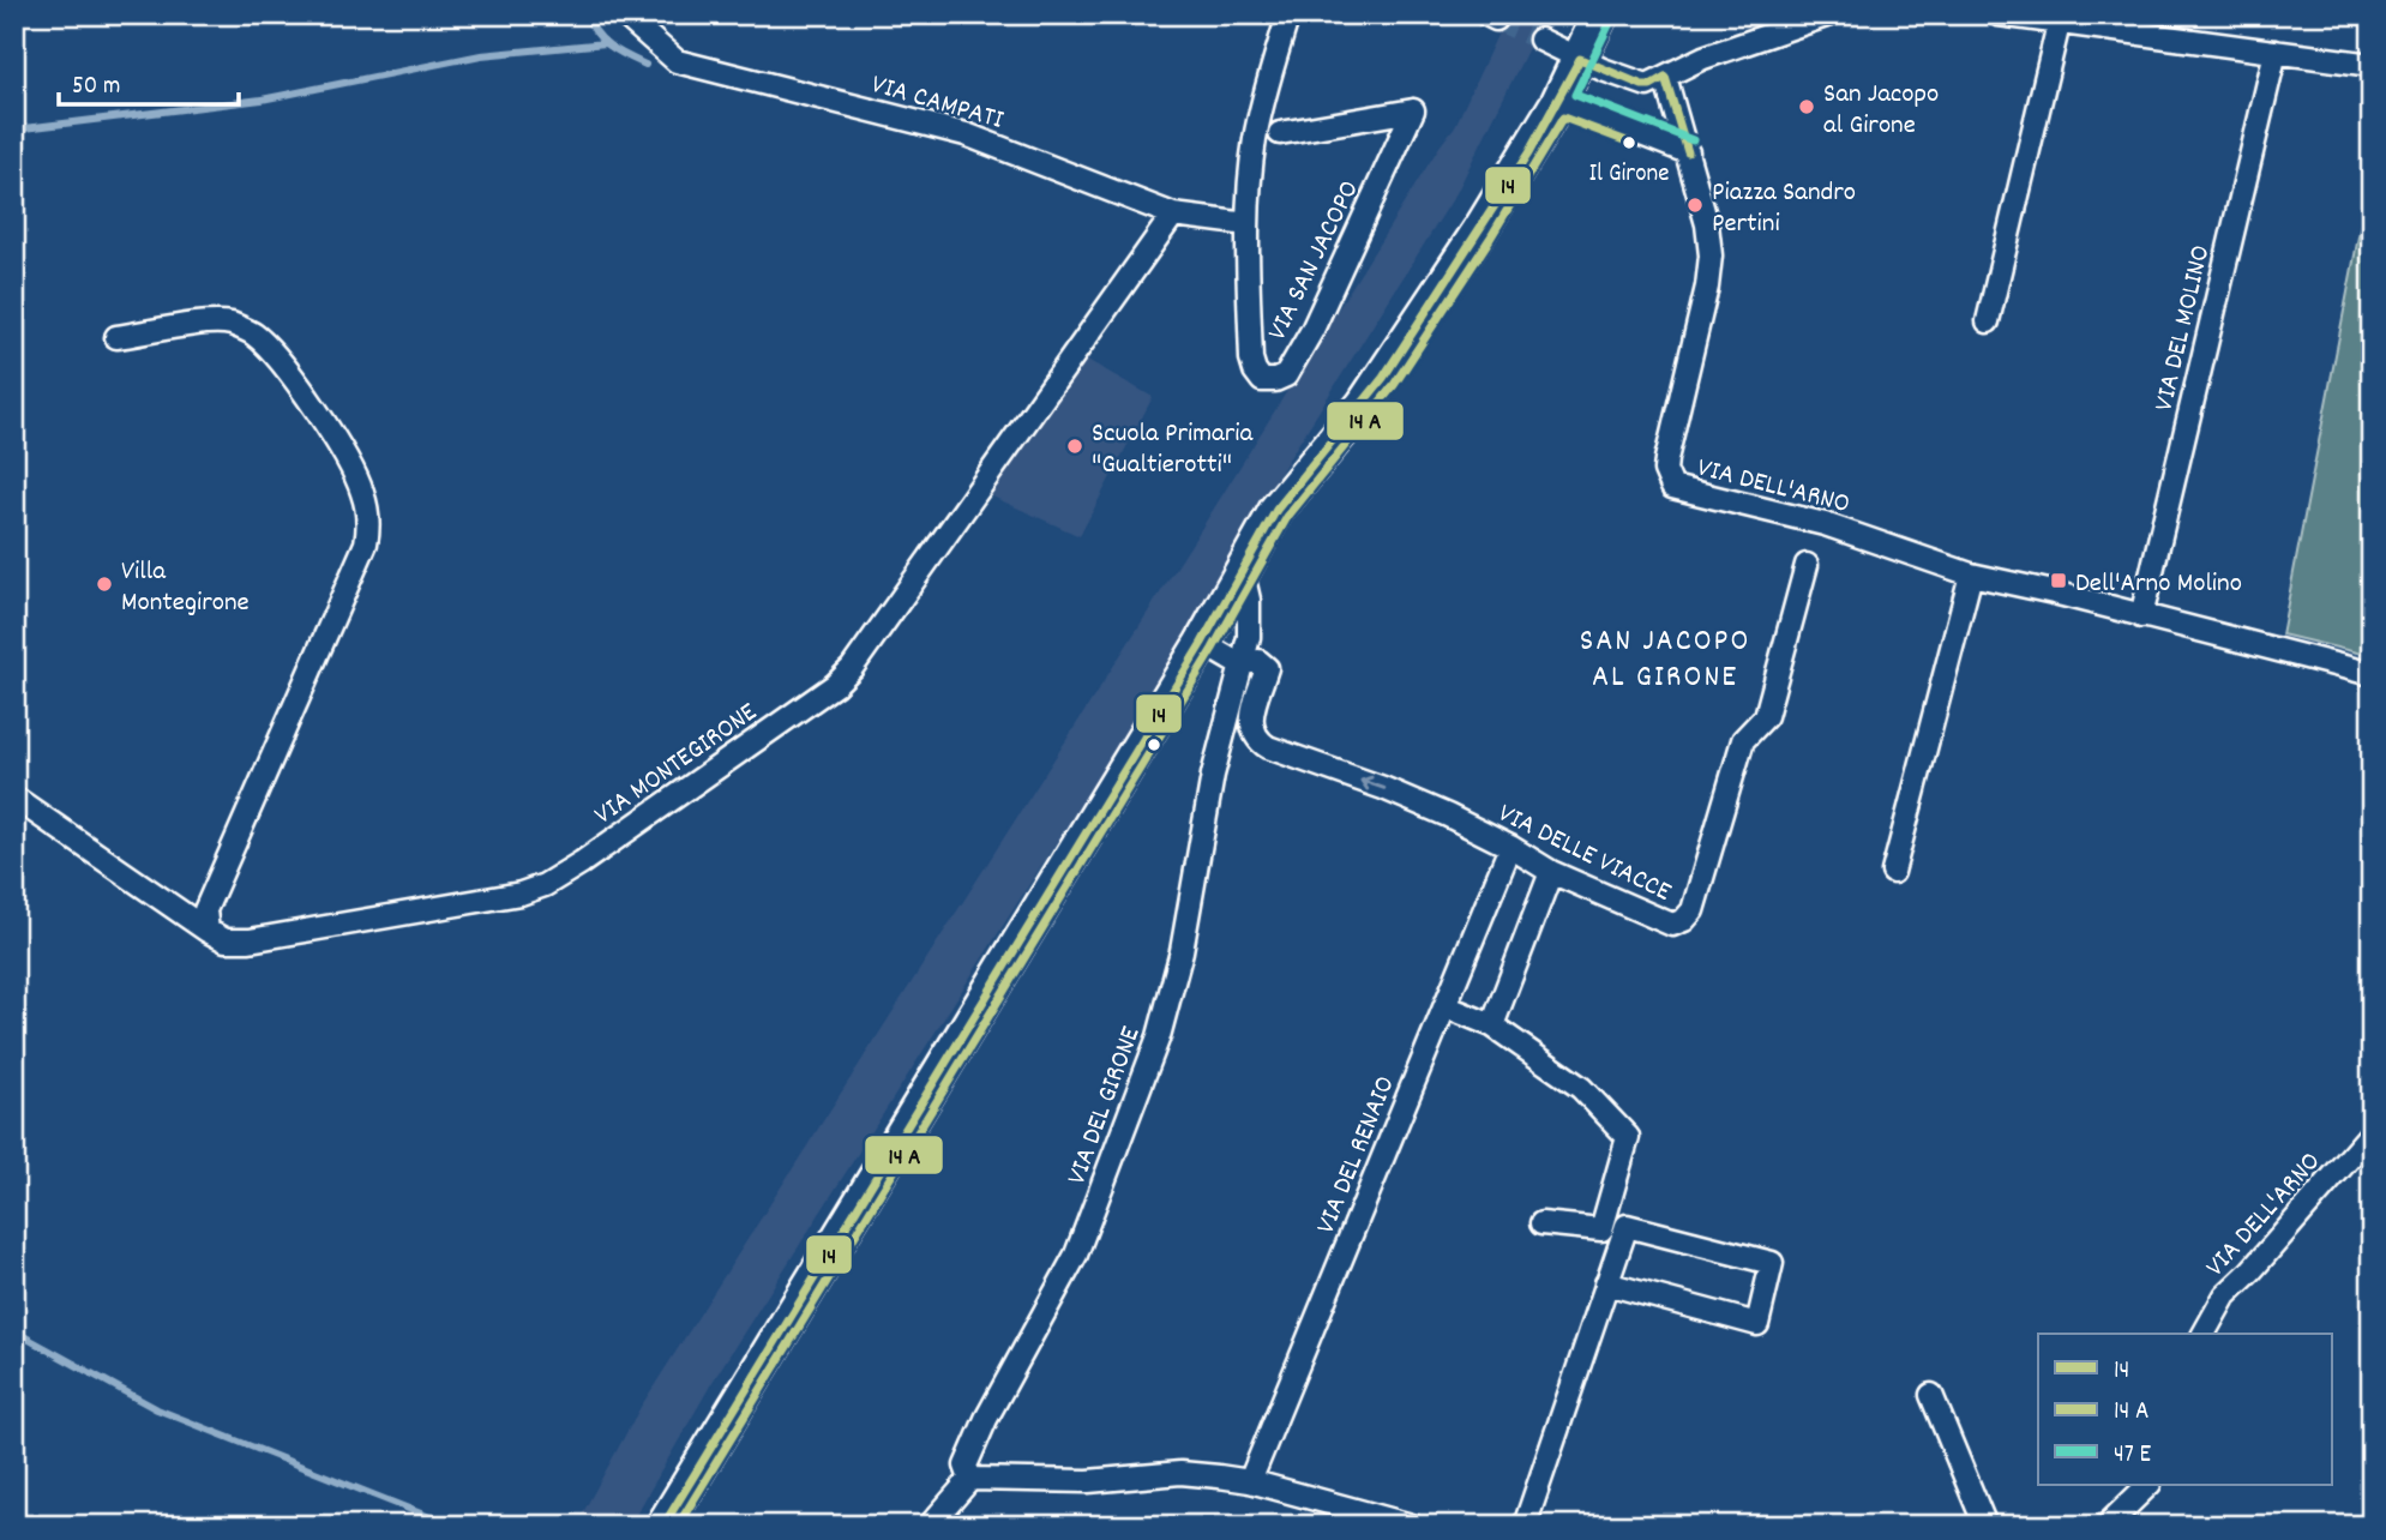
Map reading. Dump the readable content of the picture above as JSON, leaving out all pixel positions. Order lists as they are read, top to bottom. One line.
{"streets":{"street":["VIA CAMPATI","VIA SAN JACOPO","VIA DEL MOLINO","VIA DELL'ARNO","VIA MONTEGIRONE","VIA DELLE VIACCE","VIA DEL GIRONE","VIA DEL RENAIO"]},"crossings":[["VIA CAMPATI","VIA SAN JACOPO"],["VIA CAMPATI","VIA MONTEGIRONE"],["VIA DEL MOLINO","VIA DELL'ARNO"],["VIA DELLE VIACCE","VIA DEL GIRONE"],["VIA DELLE VIACCE","VIA DEL RENAIO"]],"districts":["SAN JACOPO AL GIRONE"],"places":{"other":["San Jacopo al Girone","Il Girone","Piazza Sandro Pertini","Scuola Primaria \"Gualtierotti\"","Villa Montegirone"],"transit":["Dell'Arno Molino"]},"lines":["transit line 14"],"legend":["14","14 A","47 E"],"scale_bar":"50 m"}
